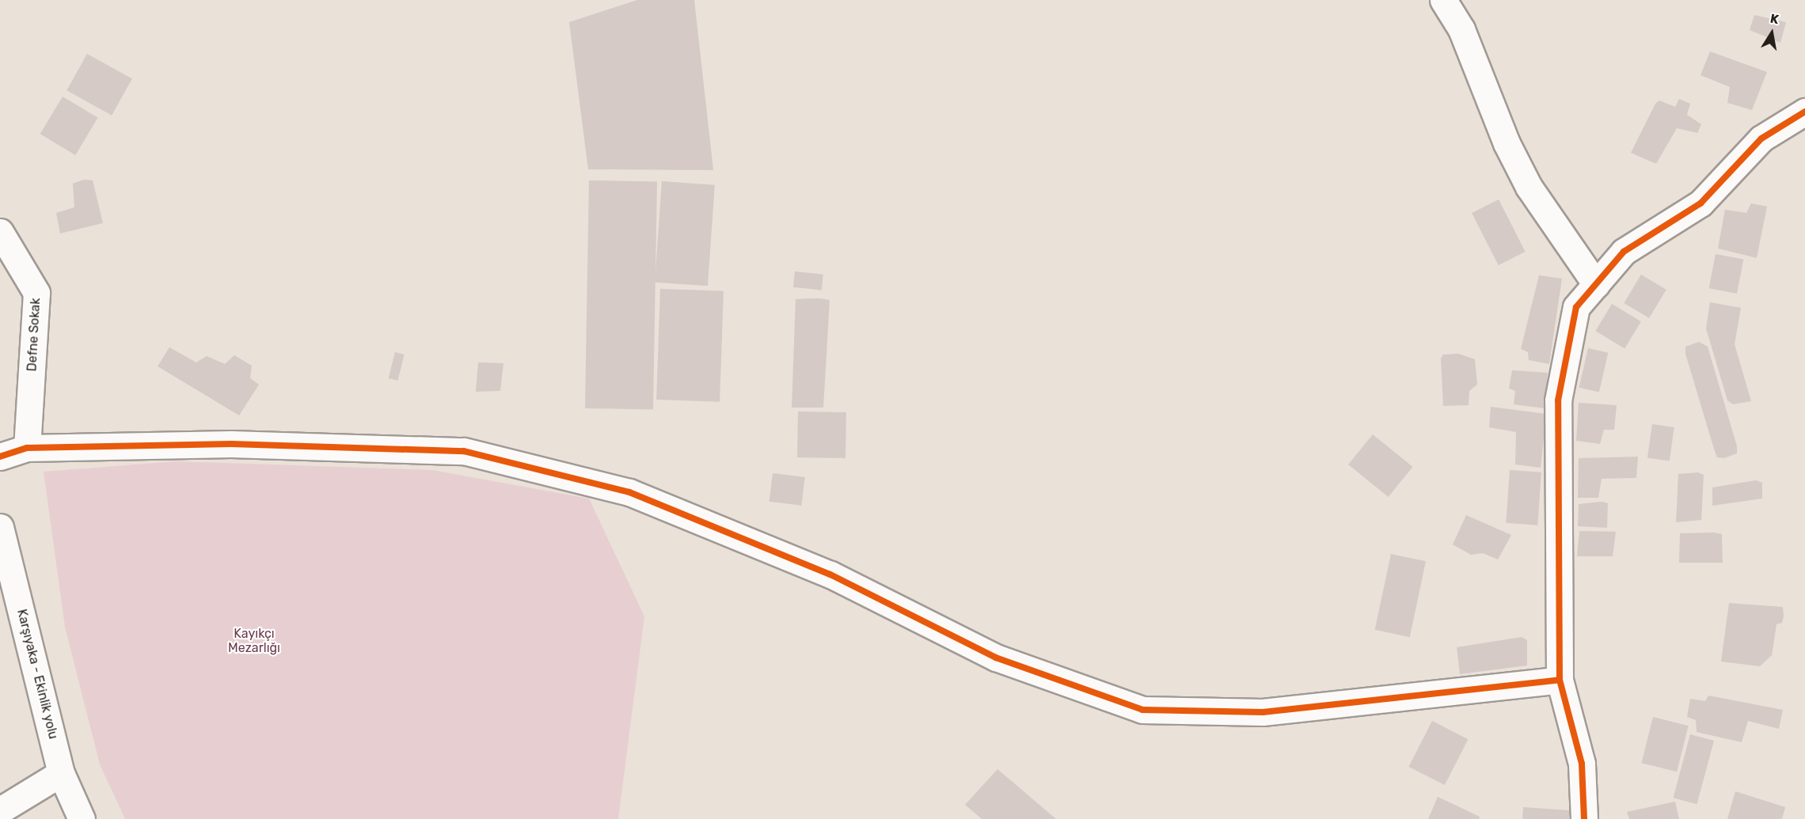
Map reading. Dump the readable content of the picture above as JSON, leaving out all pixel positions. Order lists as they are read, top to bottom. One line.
{"streets":{"street":["Defne Sokak","Karşıyaka - Ekinlik yolu"]},"parks":["Kayıkçı Mezarlığı"],"north":"top"}
